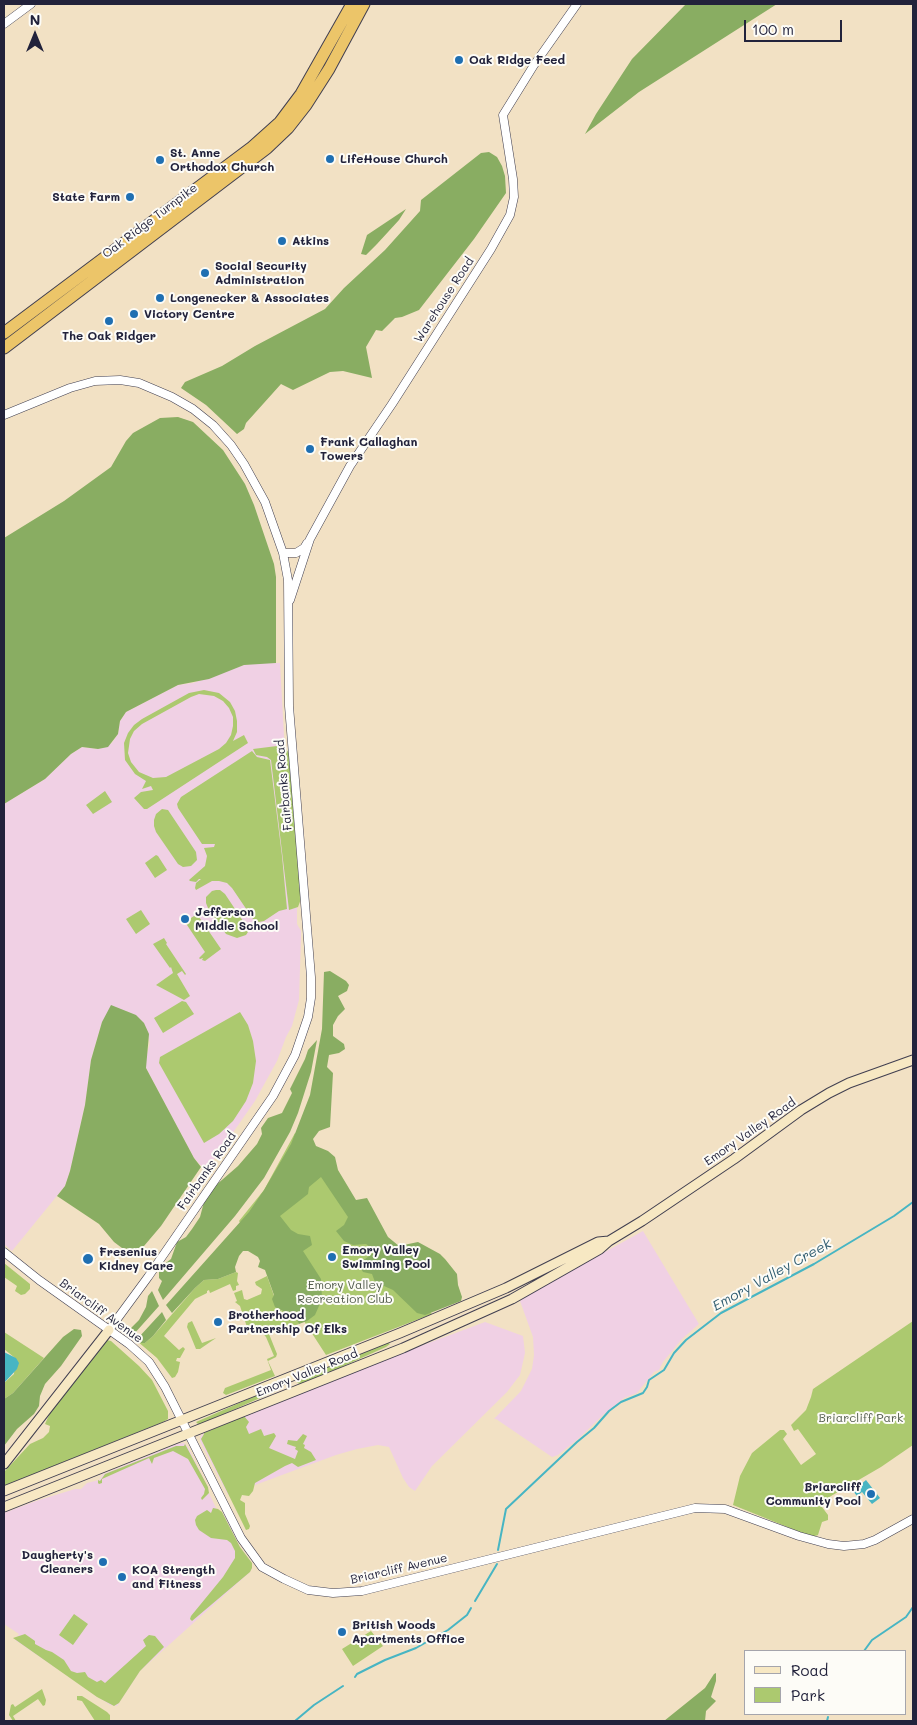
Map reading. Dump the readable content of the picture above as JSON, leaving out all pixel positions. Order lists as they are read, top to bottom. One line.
{"streets":{"highway":["Oak Ridge Turnpike"],"main road":["Emory Valley Road"],"street":["Warehouse Road","Fairbanks Road","Briarcliff Avenue"]},"crossings":[["Warehouse Road","Fairbanks Road"],["Fairbanks Road","Briarcliff Avenue"],["Emory Valley Road","Briarcliff Avenue"]],"water":["Emory Valley Creek"],"parks":["Emory Valley Recreation Club","Briarcliff Park"],"places":["Oak Ridge Feed","LifeHouse Church","St. Anne Orthodox Church","State Farm","Atkins","Social Security Administration","Longenecker & Associates","Victory Centre","The Oak Ridger","Frank Callaghan Towers","Jefferson Middle School","Emory Valley Swimming Pool","Fresenius Kidney Care","Brotherhood Partnership Of Elks","Briarcliff Community Pool","Daugherty's Cleaners","KOA Strength and Fitness","British Woods Apartments Office"],"legend":["Road","Park"],"scale_bar":"100 m","north":"top"}
